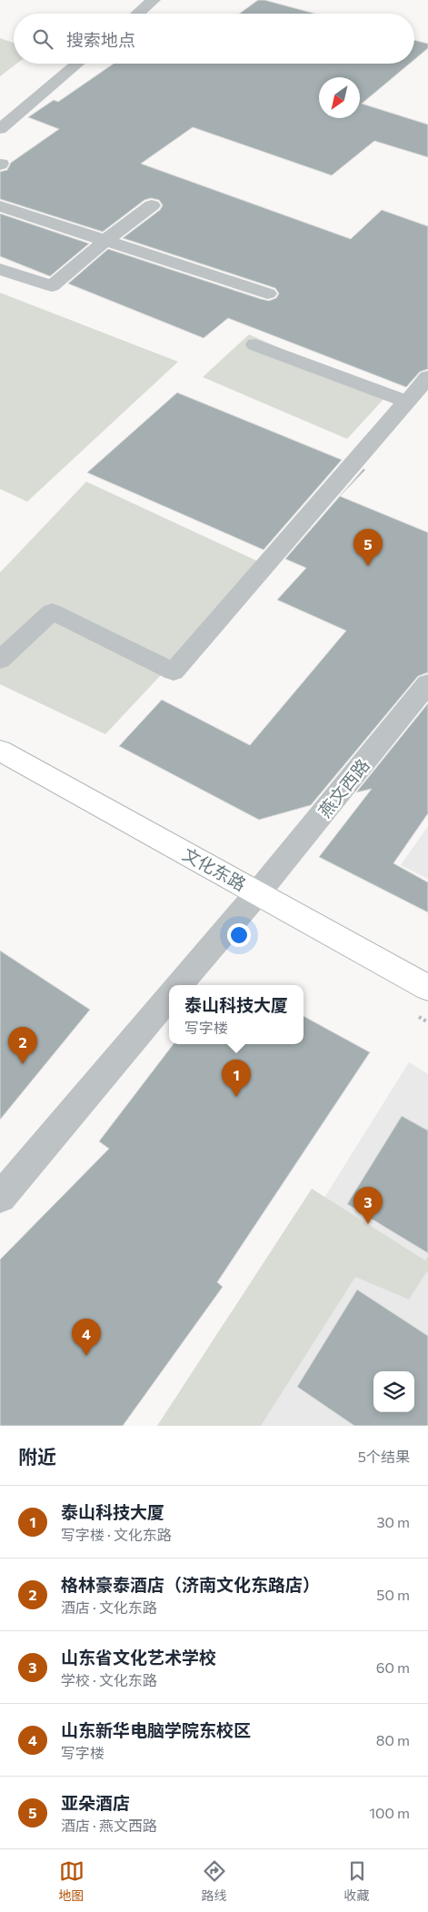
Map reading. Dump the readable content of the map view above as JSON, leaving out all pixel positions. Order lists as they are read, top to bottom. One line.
{"streets":{"main road":["文化东路"],"street":["燕文西路"]},"crossings":[["燕文西路","文化东路"]],"north":"bottom left","page":{"search":"搜索地点","pins":["5","2","1","3","4"],"popup":["泰山科技大厦","写字楼"],"heading":["附近","5个结果"],"list":[{"mark":"1","name":"泰山科技大厦","note":"写字楼 · 文化东路","value":"30 m"},{"mark":"2","name":"格林豪泰酒店（济南文化东路店）","note":"酒店 · 文化东路","value":"50 m"},{"mark":"3","name":"山东省文化艺术学校","note":"学校 · 文化东路","value":"60 m"},{"mark":"4","name":"山东新华电脑学院东校区","note":"写字楼","value":"80 m"},{"mark":"5","name":"亚朵酒店","note":"酒店 · 燕文西路","value":"100 m"}],"nav":["地图","路线","收藏"]}}
